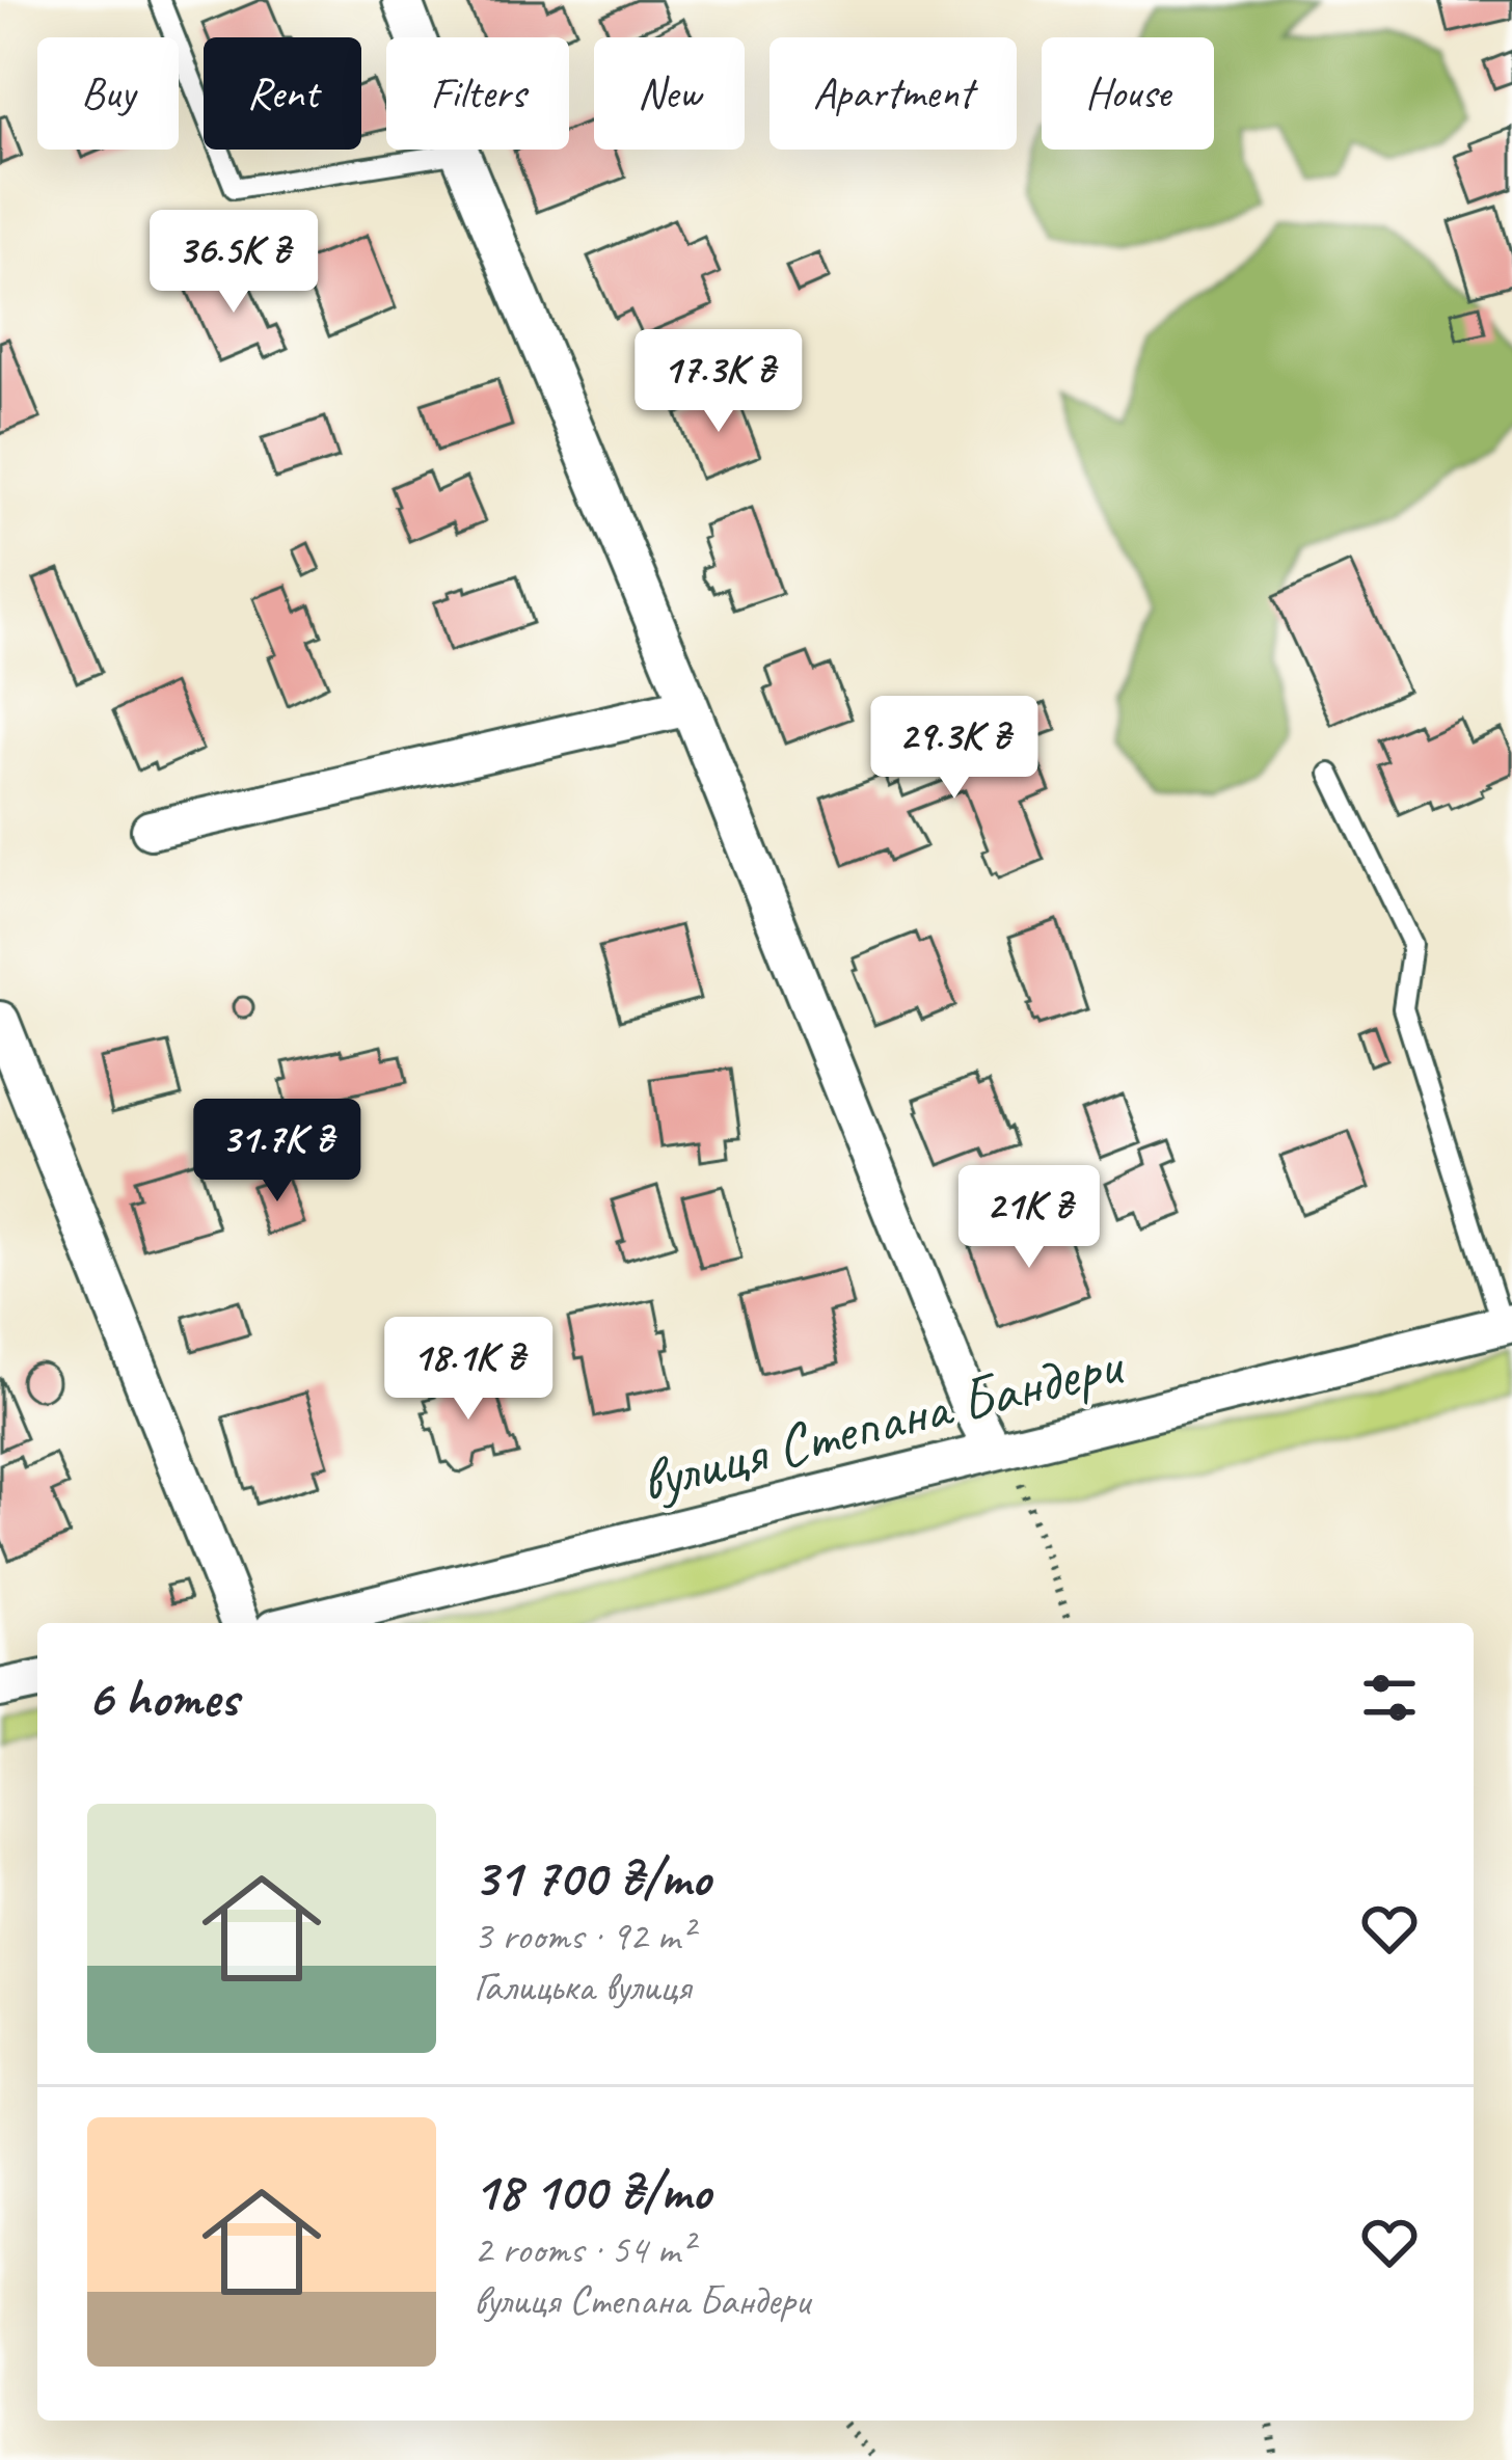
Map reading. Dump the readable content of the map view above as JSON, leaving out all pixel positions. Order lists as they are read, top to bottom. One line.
{"streets":{"street":["вулиця Степана Бандери"]},"page":{"chip":["Buy","Rent","Filters","New","Apartment","House"],"price":["36.5K ₴","17.3K ₴","29.3K ₴","31.7K ₴","21K ₴","18.1K ₴"],"heading":"6 homes","list":[{"name":"31 700 ₴/mo","note":"3 rooms · 92 m² · Галицька вулиця"},{"name":"18 100 ₴/mo","note":"2 rooms · 54 m² · вулиця Степана Бандери"}]}}
